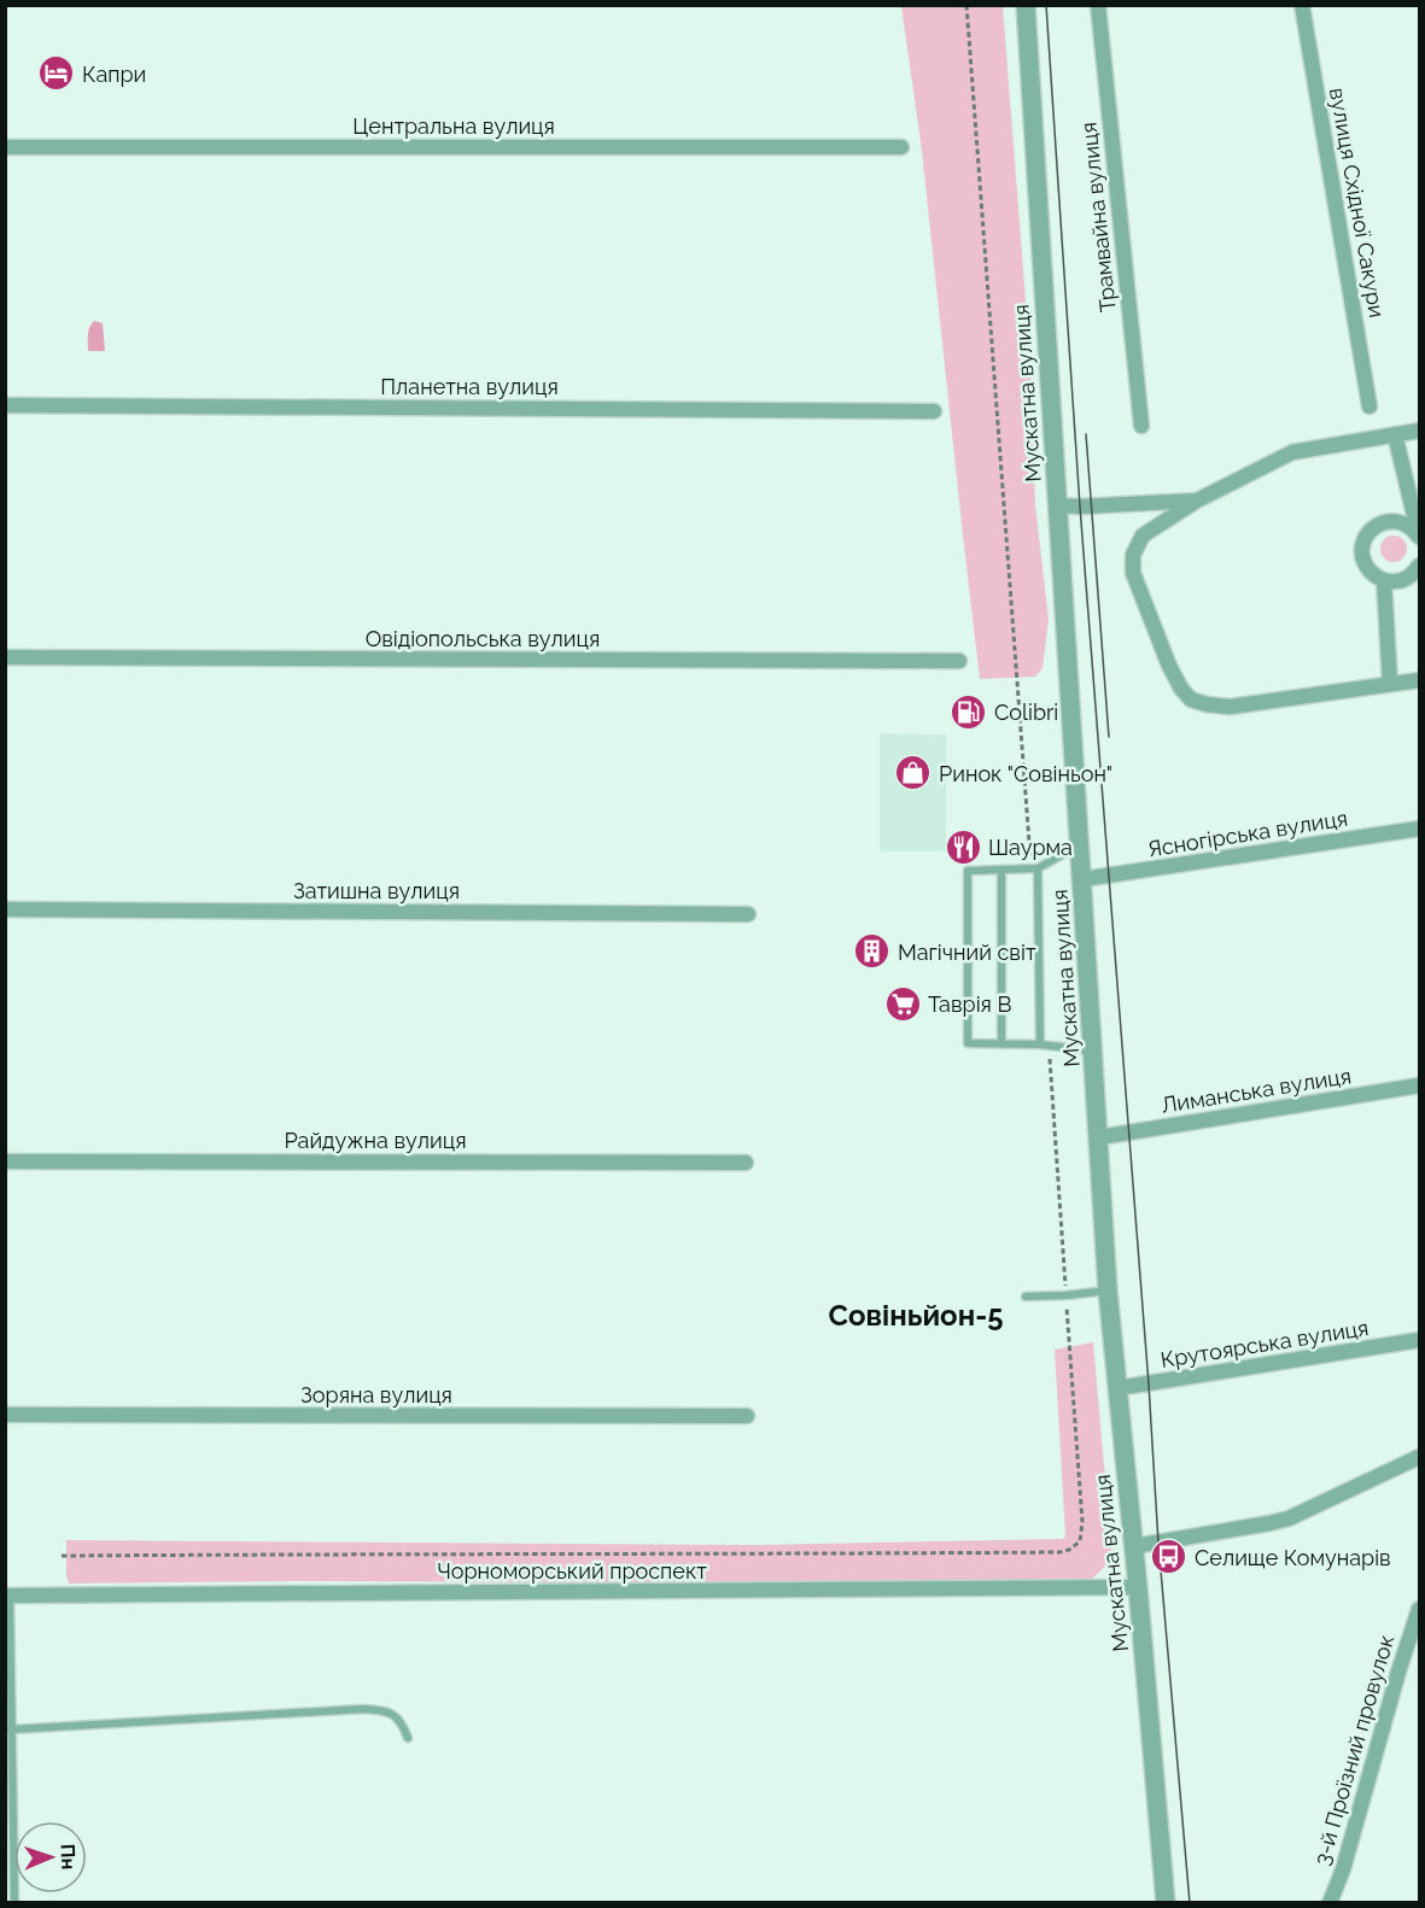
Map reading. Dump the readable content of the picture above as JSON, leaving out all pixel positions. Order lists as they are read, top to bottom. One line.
{"streets":{"street":["Центральна вулиця","вулиця Східної Сакури","Трамвайна вулиця","Планетна вулиця","Мускатна вулиця","Овідіопольська вулиця","Ясногірська вулиця","Затишна вулиця","Лиманська вулиця","Райдужна вулиця","Крутоярська вулиця","Зоряна вулиця","Чорноморський проспект","3-й Проїзний провулок"]},"crossings":[["Мускатна вулиця","Ясногірська вулиця"],["Мускатна вулиця","Лиманська вулиця"],["Мускатна вулиця","Крутоярська вулиця"],["Мускатна вулиця","Чорноморський проспект"]],"districts":["Совіньйон-5"],"places":{"hotel":["Капри"],"fuel station":["Colibri"],"shop":["Ринок \"Совіньон\""],"restaurant":["Шаурма"],"building":["Магічний світ"],"supermarket":["Таврія В"],"bus stop":["Селище Комунарів"]},"north":"right"}
